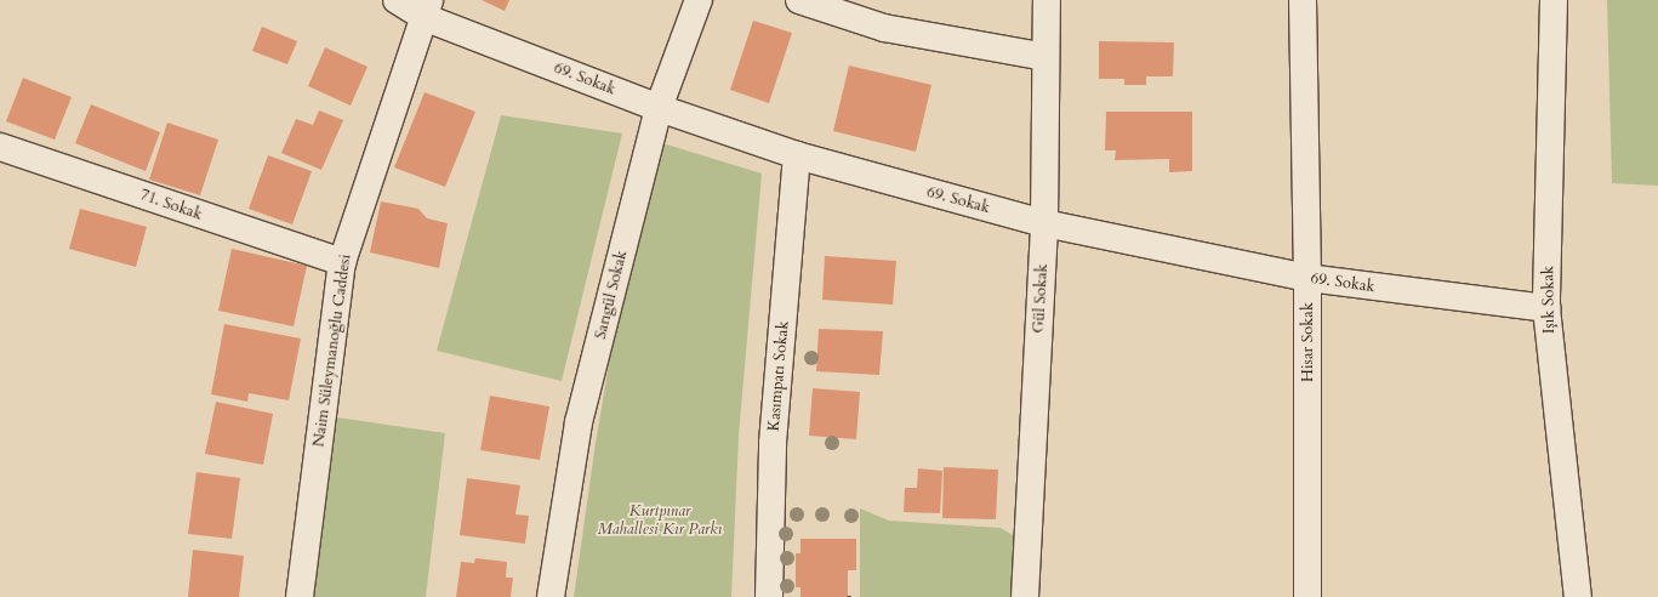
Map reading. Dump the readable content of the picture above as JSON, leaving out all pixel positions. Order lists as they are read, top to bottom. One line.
{"streets":{"street":["69. Sokak","71. Sokak","Sarıgül Sokak","Gül Sokak","Işık Sokak","Hisar Sokak","Naim Süleymanoğlu Caddesi","Kasımpatı Sokak"]},"crossings":[["69. Sokak","Sarıgül Sokak"],["69. Sokak","Gül Sokak"],["69. Sokak","Işık Sokak"],["69. Sokak","Hisar Sokak"],["69. Sokak","Naim Süleymanoğlu Caddesi"],["69. Sokak","Kasımpatı Sokak"],["71. Sokak","Naim Süleymanoğlu Caddesi"]],"parks":["Kurtpınar Mahallesi Kır Parkı"]}
